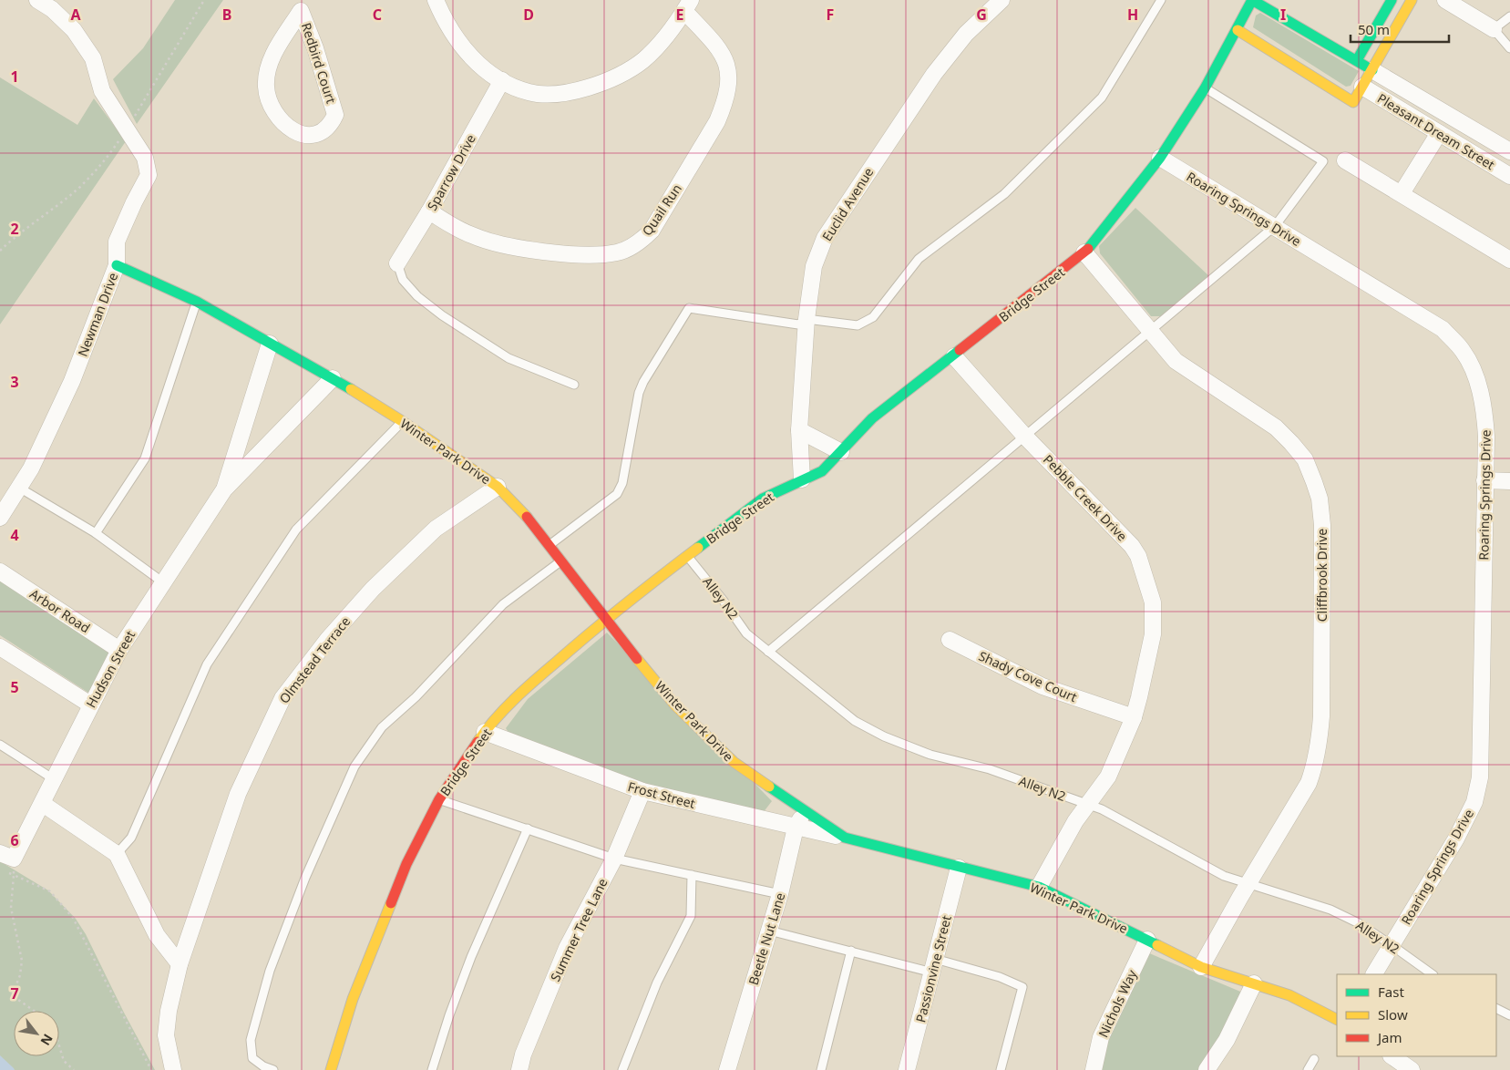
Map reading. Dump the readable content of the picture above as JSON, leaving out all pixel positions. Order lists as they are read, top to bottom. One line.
{"streets":{"street":["Redbird Court","Pleasant Dream Street","Sparrow Drive","Euclid Avenue","Roaring Springs Drive","Quail Run","Bridge Street","Newman Drive","Winter Park Drive","Pebble Creek Drive","Cliffbrook Drive","Arbor Road","Olmstead Terrace","Hudson Street","Shady Cove Court","Frost Street","Summer Tree Lane","Beetle Nut Lane","Passionvine Street","Nichols Way"],"lane":["Alley N2"]},"crossings":[["Pleasant Dream Street","Bridge Street"],["Sparrow Drive","Quail Run"],["Euclid Avenue","Bridge Street"],["Roaring Springs Drive","Bridge Street"],["Roaring Springs Drive","Alley N2"],["Bridge Street","Winter Park Drive"],["Bridge Street","Pebble Creek Drive"],["Bridge Street","Cliffbrook Drive"],["Bridge Street","Alley N2"],["Bridge Street","Frost Street"],["Newman Drive","Winter Park Drive"],["Winter Park Drive","Pebble Creek Drive"],["Winter Park Drive","Cliffbrook Drive"],["Winter Park Drive","Olmstead Terrace"],["Winter Park Drive","Hudson Street"],["Winter Park Drive","Frost Street"],["Winter Park Drive","Beetle Nut Lane"],["Winter Park Drive","Passionvine Street"],["Winter Park Drive","Nichols Way"],["Pebble Creek Drive","Alley N2"],["Pebble Creek Drive","Shady Cove Court"],["Cliffbrook Drive","Alley N2"],["Arbor Road","Hudson Street"],["Frost Street","Summer Tree Lane"],["Frost Street","Beetle Nut Lane"]],"legend":["Fast","Slow","Jam"],"scale_bar":"50 m","north":"bottom right","grid":{"columns":["A","B","C","D","E","F","G","H","I"],"rows":["1","2","3","4","5","6","7"]}}
